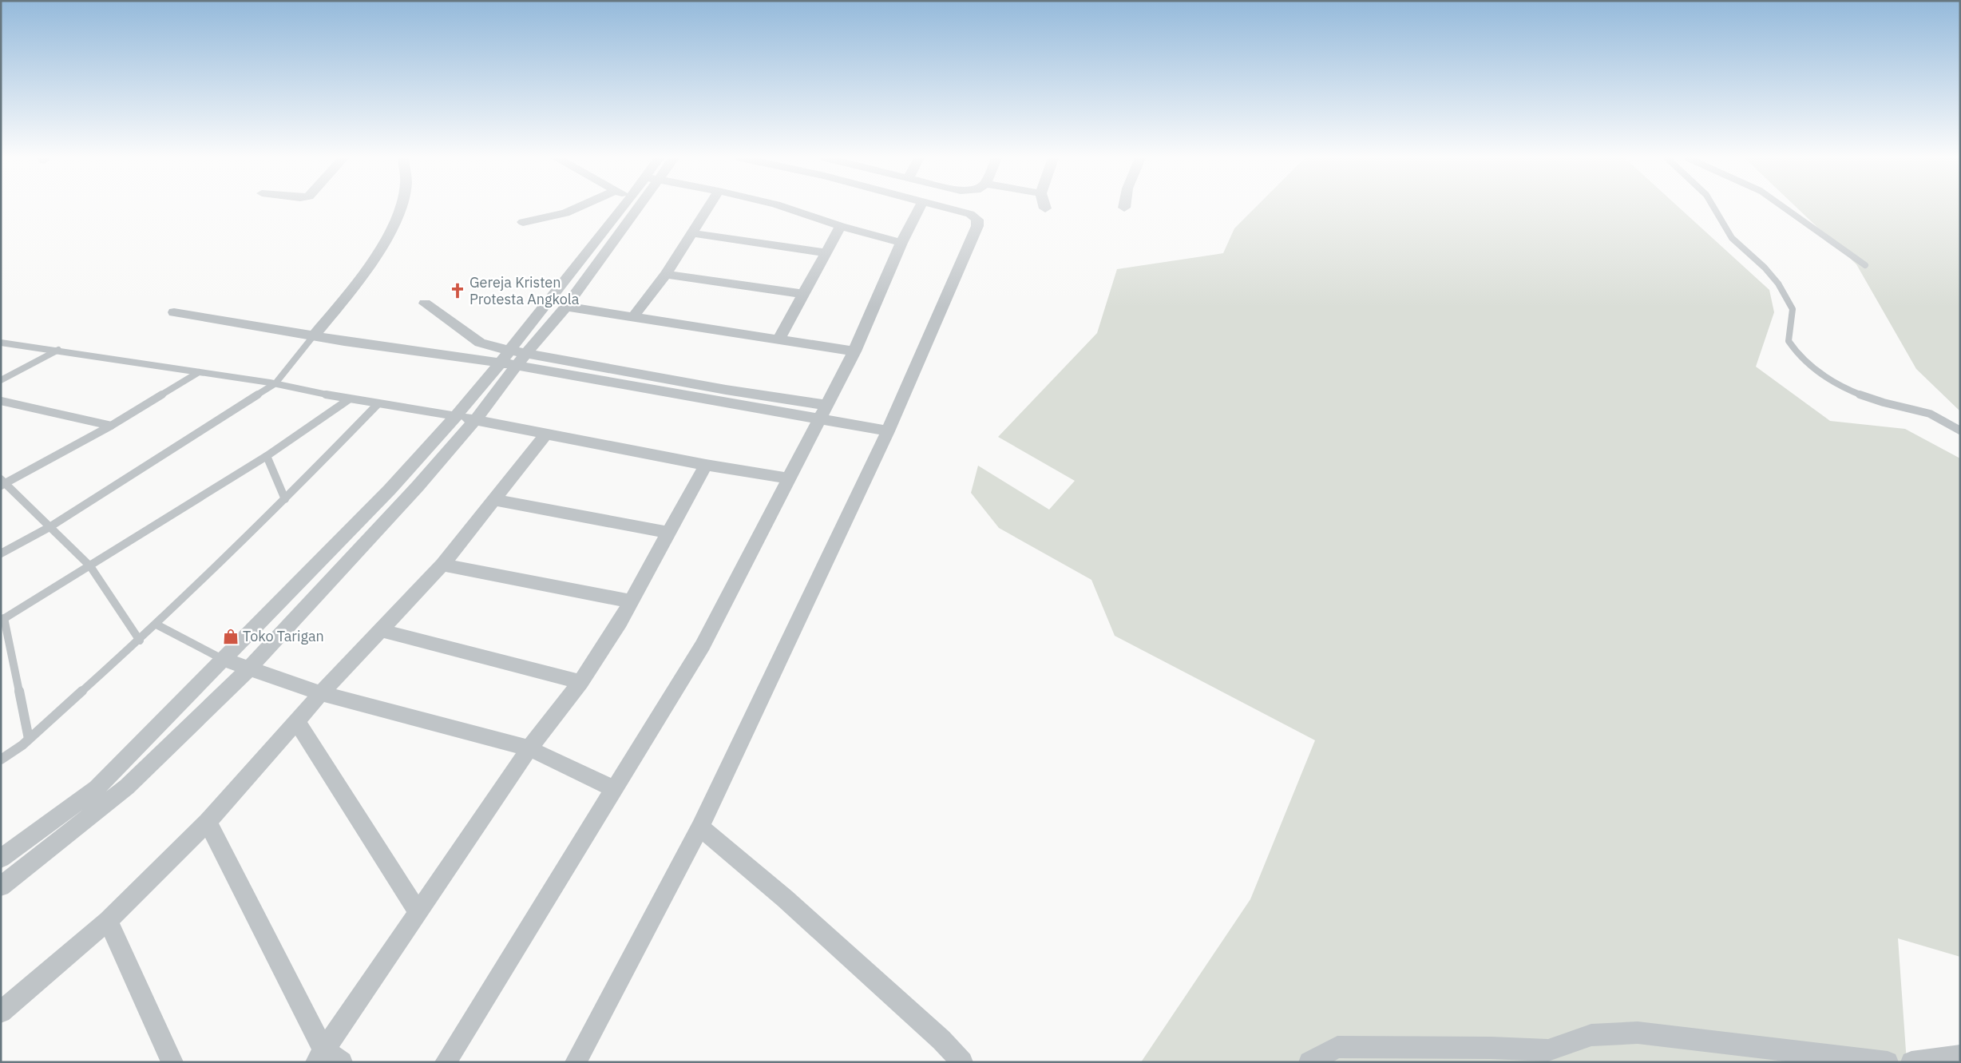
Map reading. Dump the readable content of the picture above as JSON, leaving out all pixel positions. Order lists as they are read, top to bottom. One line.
{"places":{"church":["Gereja Kristen Protesta Angkola"],"shop":["Toko Tarigan"]}}
